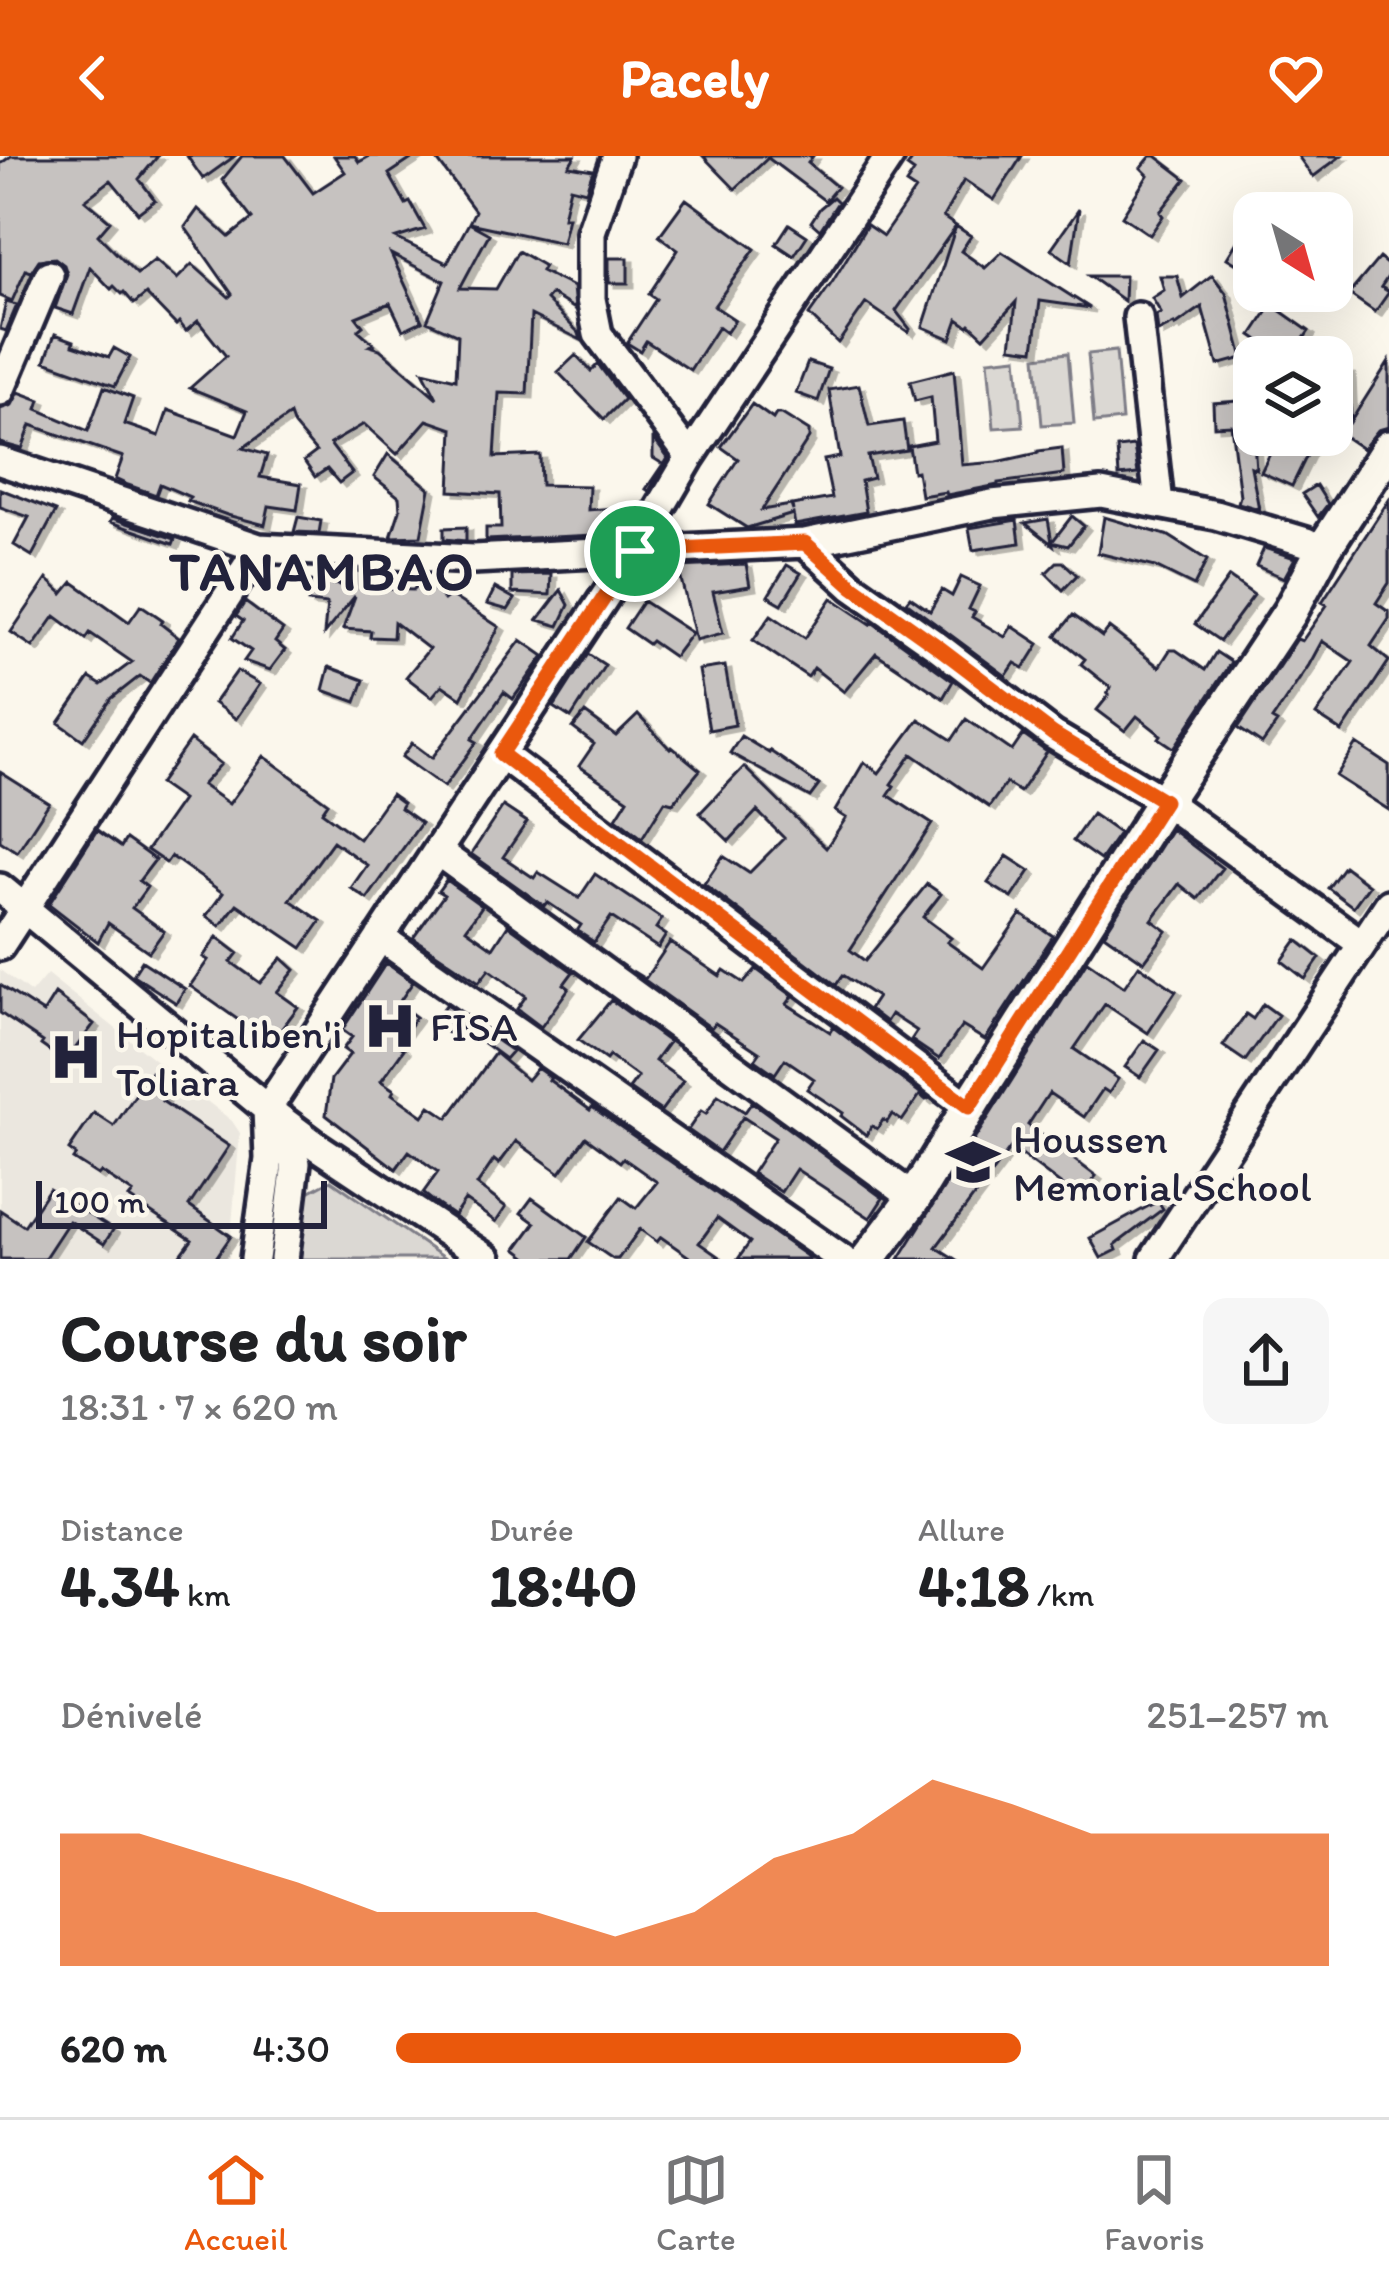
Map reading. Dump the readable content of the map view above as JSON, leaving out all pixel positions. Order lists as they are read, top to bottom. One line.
{"districts":["TANAMBAO"],"places":{"hospital":["FISA","Hopitaliben'i Toliara"],"school or university":["Houssen Memorial School"]},"scale_bar":"100 m","north":"bottom right","page":{"header":"Pacely","scale":"100 m","heading":["Course du soir","18:31 · 7 × 620 m"],"stats":[["Distance","4.34 km"],["Durée","18:40"],["Allure","4:18 /km"]],"chart":["Dénivelé","251–257 m"],"list":[{"name":"620 m","note":"4:30"}],"tabs":["Accueil","Carte","Favoris"]}}
